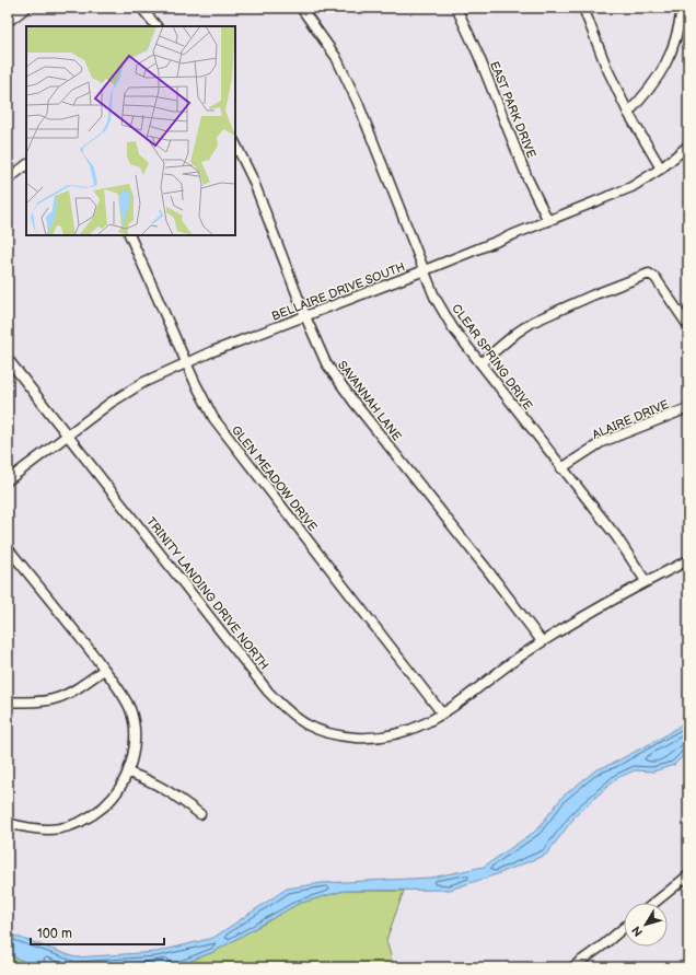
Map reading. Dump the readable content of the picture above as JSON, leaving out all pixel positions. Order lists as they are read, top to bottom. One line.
{"streets":{"street":["EAST PARK DRIVE","BELLAIRE DRIVE SOUTH","CLEAR SPRING DRIVE","SAVANNAH LANE","ALAIRE DRIVE","GLEN MEADOW DRIVE","TRINITY LANDING DRIVE NORTH"]},"crossings":[["EAST PARK DRIVE","BELLAIRE DRIVE SOUTH"],["BELLAIRE DRIVE SOUTH","CLEAR SPRING DRIVE"],["BELLAIRE DRIVE SOUTH","SAVANNAH LANE"],["BELLAIRE DRIVE SOUTH","GLEN MEADOW DRIVE"],["BELLAIRE DRIVE SOUTH","TRINITY LANDING DRIVE NORTH"],["CLEAR SPRING DRIVE","ALAIRE DRIVE"],["CLEAR SPRING DRIVE","TRINITY LANDING DRIVE NORTH"],["SAVANNAH LANE","TRINITY LANDING DRIVE NORTH"],["GLEN MEADOW DRIVE","TRINITY LANDING DRIVE NORTH"]],"scale_bar":"100 m","north":"bottom left"}
